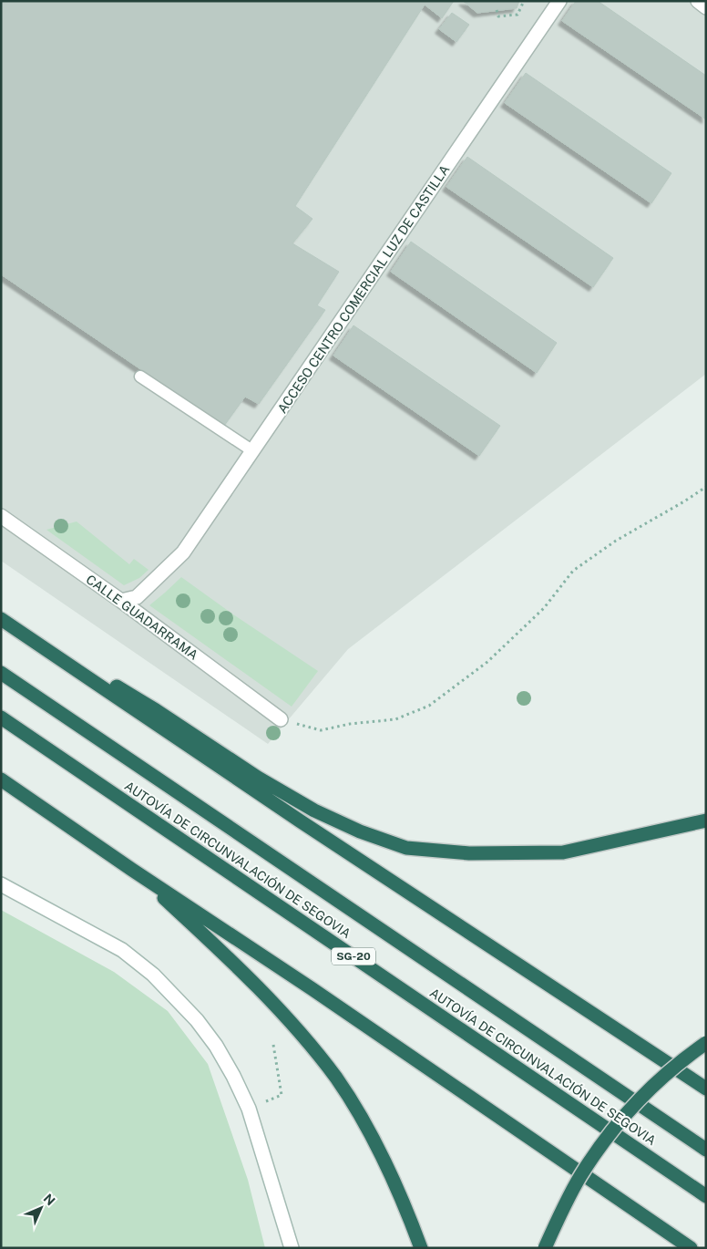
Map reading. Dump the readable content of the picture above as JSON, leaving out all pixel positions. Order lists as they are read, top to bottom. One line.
{"streets":{"highway":["AUTOVÍA DE CIRCUNVALACIÓN DE SEGOVIA","SG-20"],"street":["ACCESO CENTRO COMERCIAL LUZ DE CASTILLA","CALLE GUADARRAMA"]},"crossings":[["ACCESO CENTRO COMERCIAL LUZ DE CASTILLA","CALLE GUADARRAMA"]],"north":"top right"}
